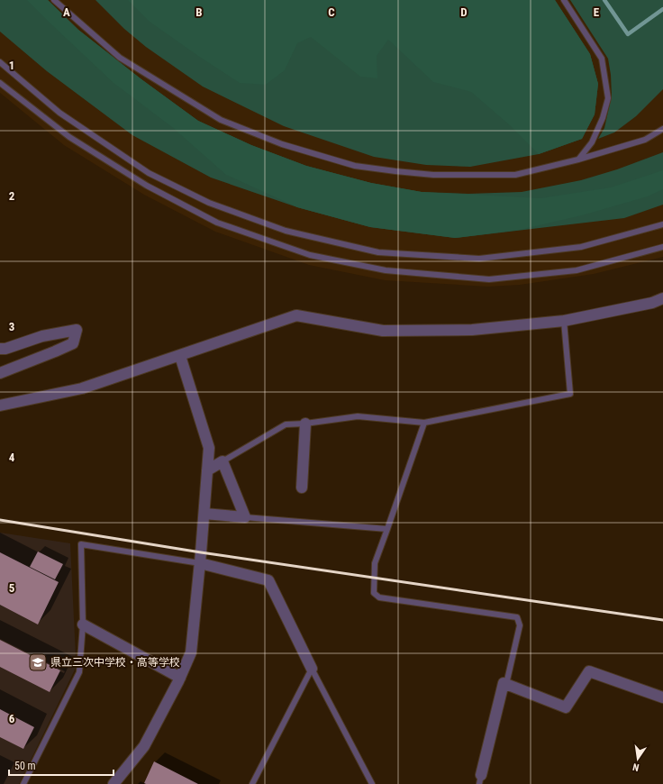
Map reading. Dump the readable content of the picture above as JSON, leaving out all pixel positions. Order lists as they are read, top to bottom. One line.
{"places":{"school or university":["県立三次中学校・高等学校"]},"scale_bar":"50 m","north":"bottom","grid":{"columns":["A","B","C","D","E"],"rows":["1","2","3","4","5","6"]}}
